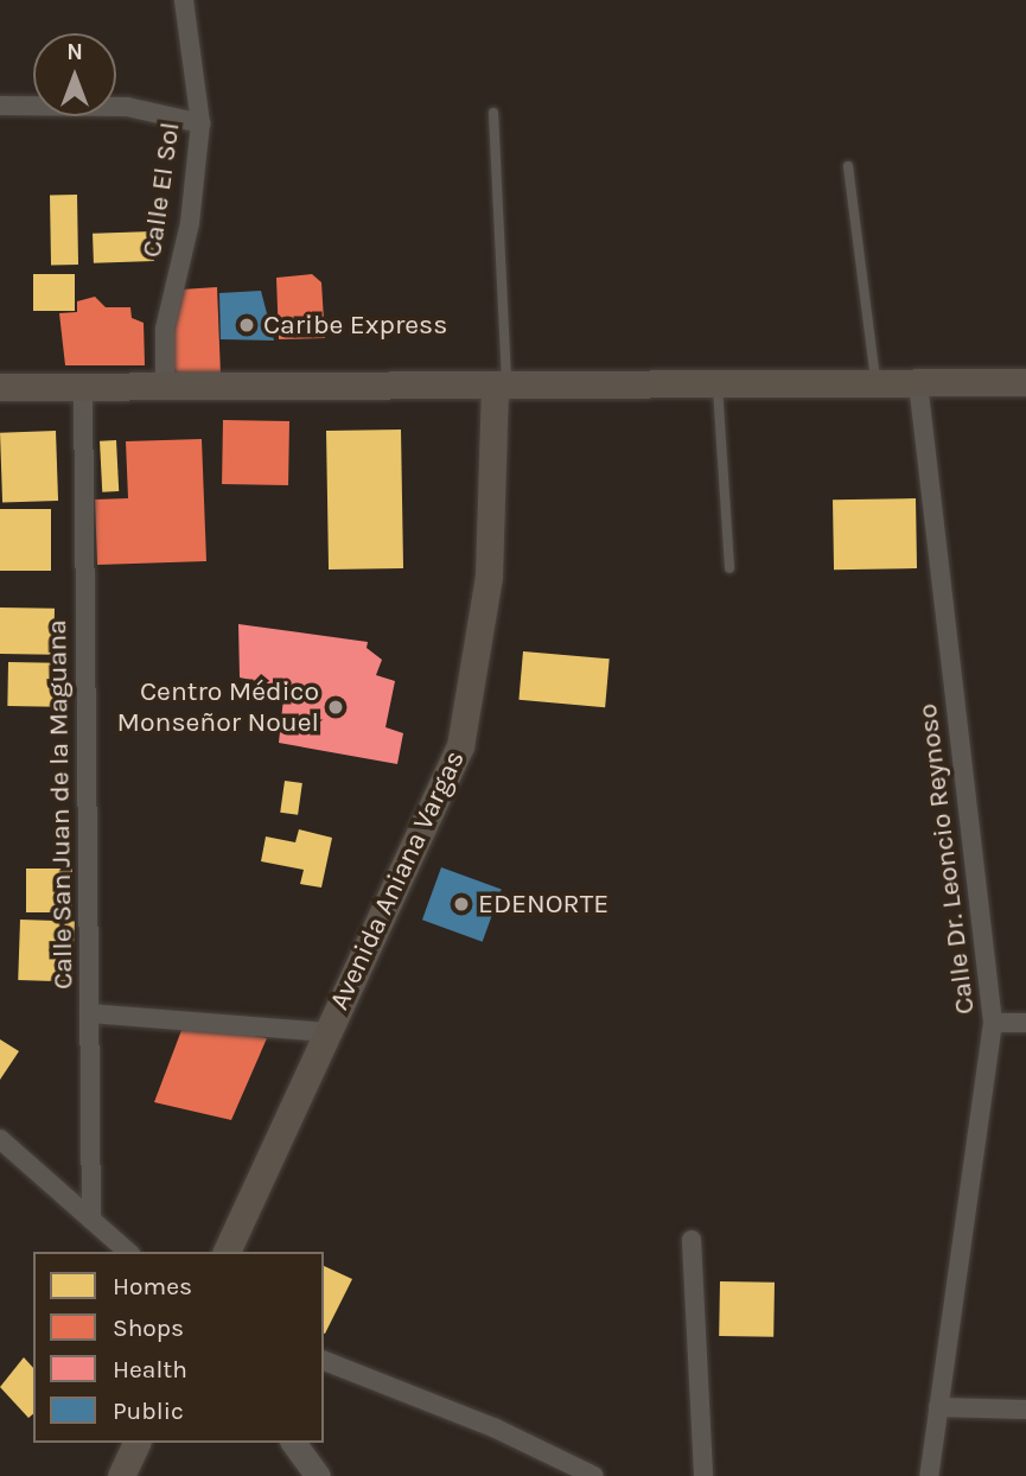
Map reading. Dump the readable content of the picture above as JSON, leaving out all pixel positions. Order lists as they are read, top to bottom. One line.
{"streets":{"main road":["Avenida Aniana Vargas"],"street":["Calle El Sol","Calle San Juan de la Maguana","Calle Dr. Leoncio Reynoso"]},"places":["Caribe Express","Centro Médico Monseñor Nouel","EDENORTE"],"legend":["Homes","Shops","Health","Public"],"north":"top"}
